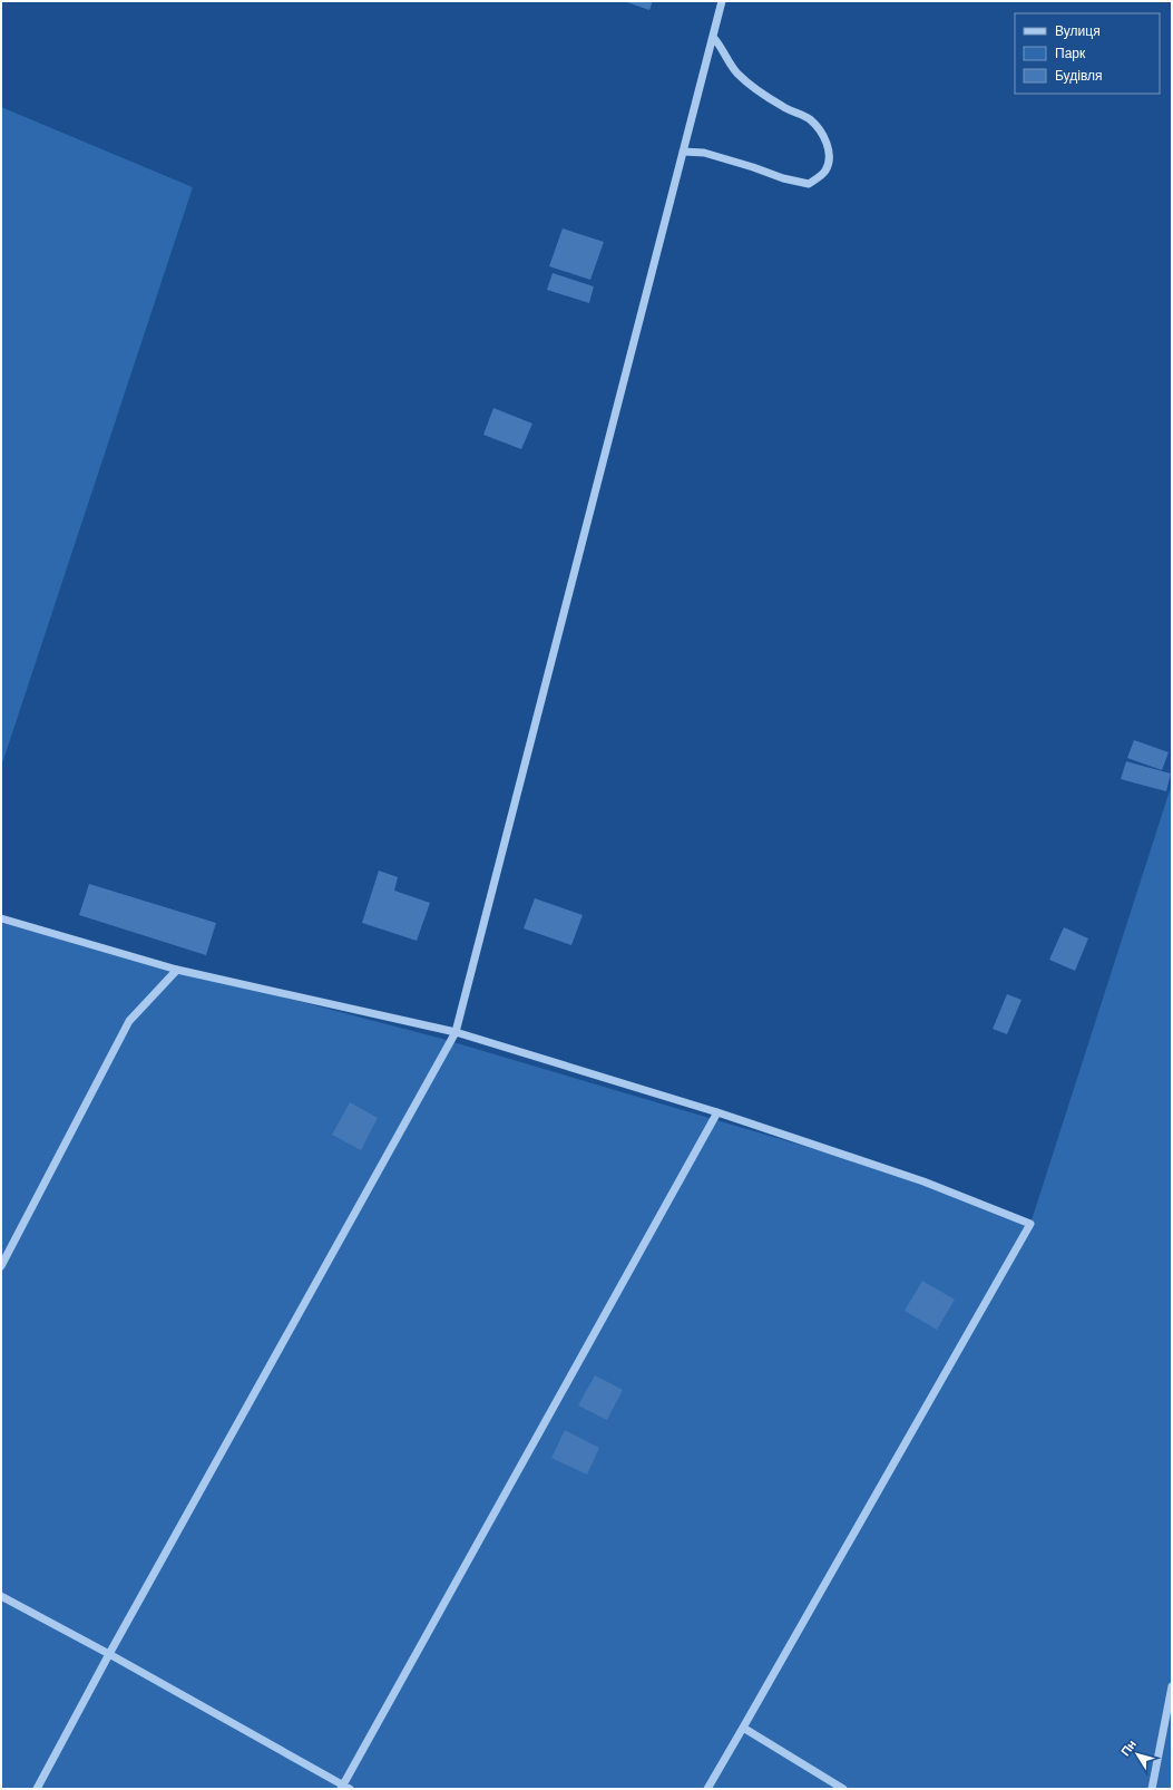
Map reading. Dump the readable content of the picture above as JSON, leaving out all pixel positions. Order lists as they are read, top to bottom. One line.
{"legend":["Вулиця","Парк","Будівля"],"north":"top left"}
